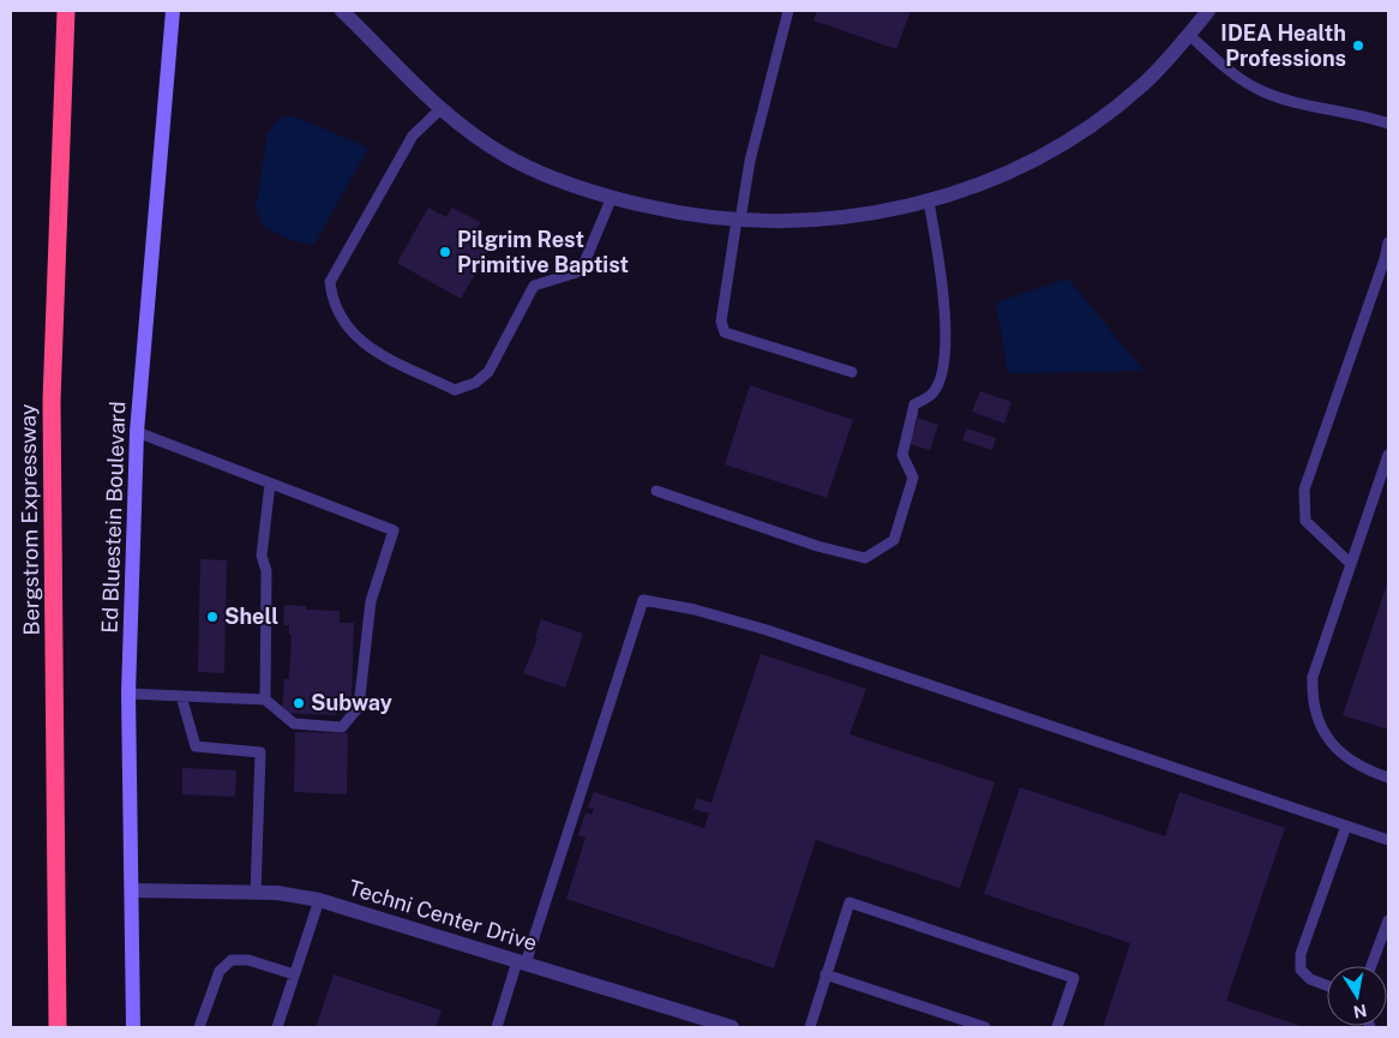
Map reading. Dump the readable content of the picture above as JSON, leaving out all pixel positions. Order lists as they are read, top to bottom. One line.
{"streets":{"highway":["Bergstrom Expressway"],"main road":["Ed Bluestein Boulevard"],"street":["Techni Center Drive"]},"crossings":[["Ed Bluestein Boulevard","Techni Center Drive"]],"places":["IDEA Health Professions","Pilgrim Rest Primitive Baptist","Shell","Subway"],"north":"bottom"}
